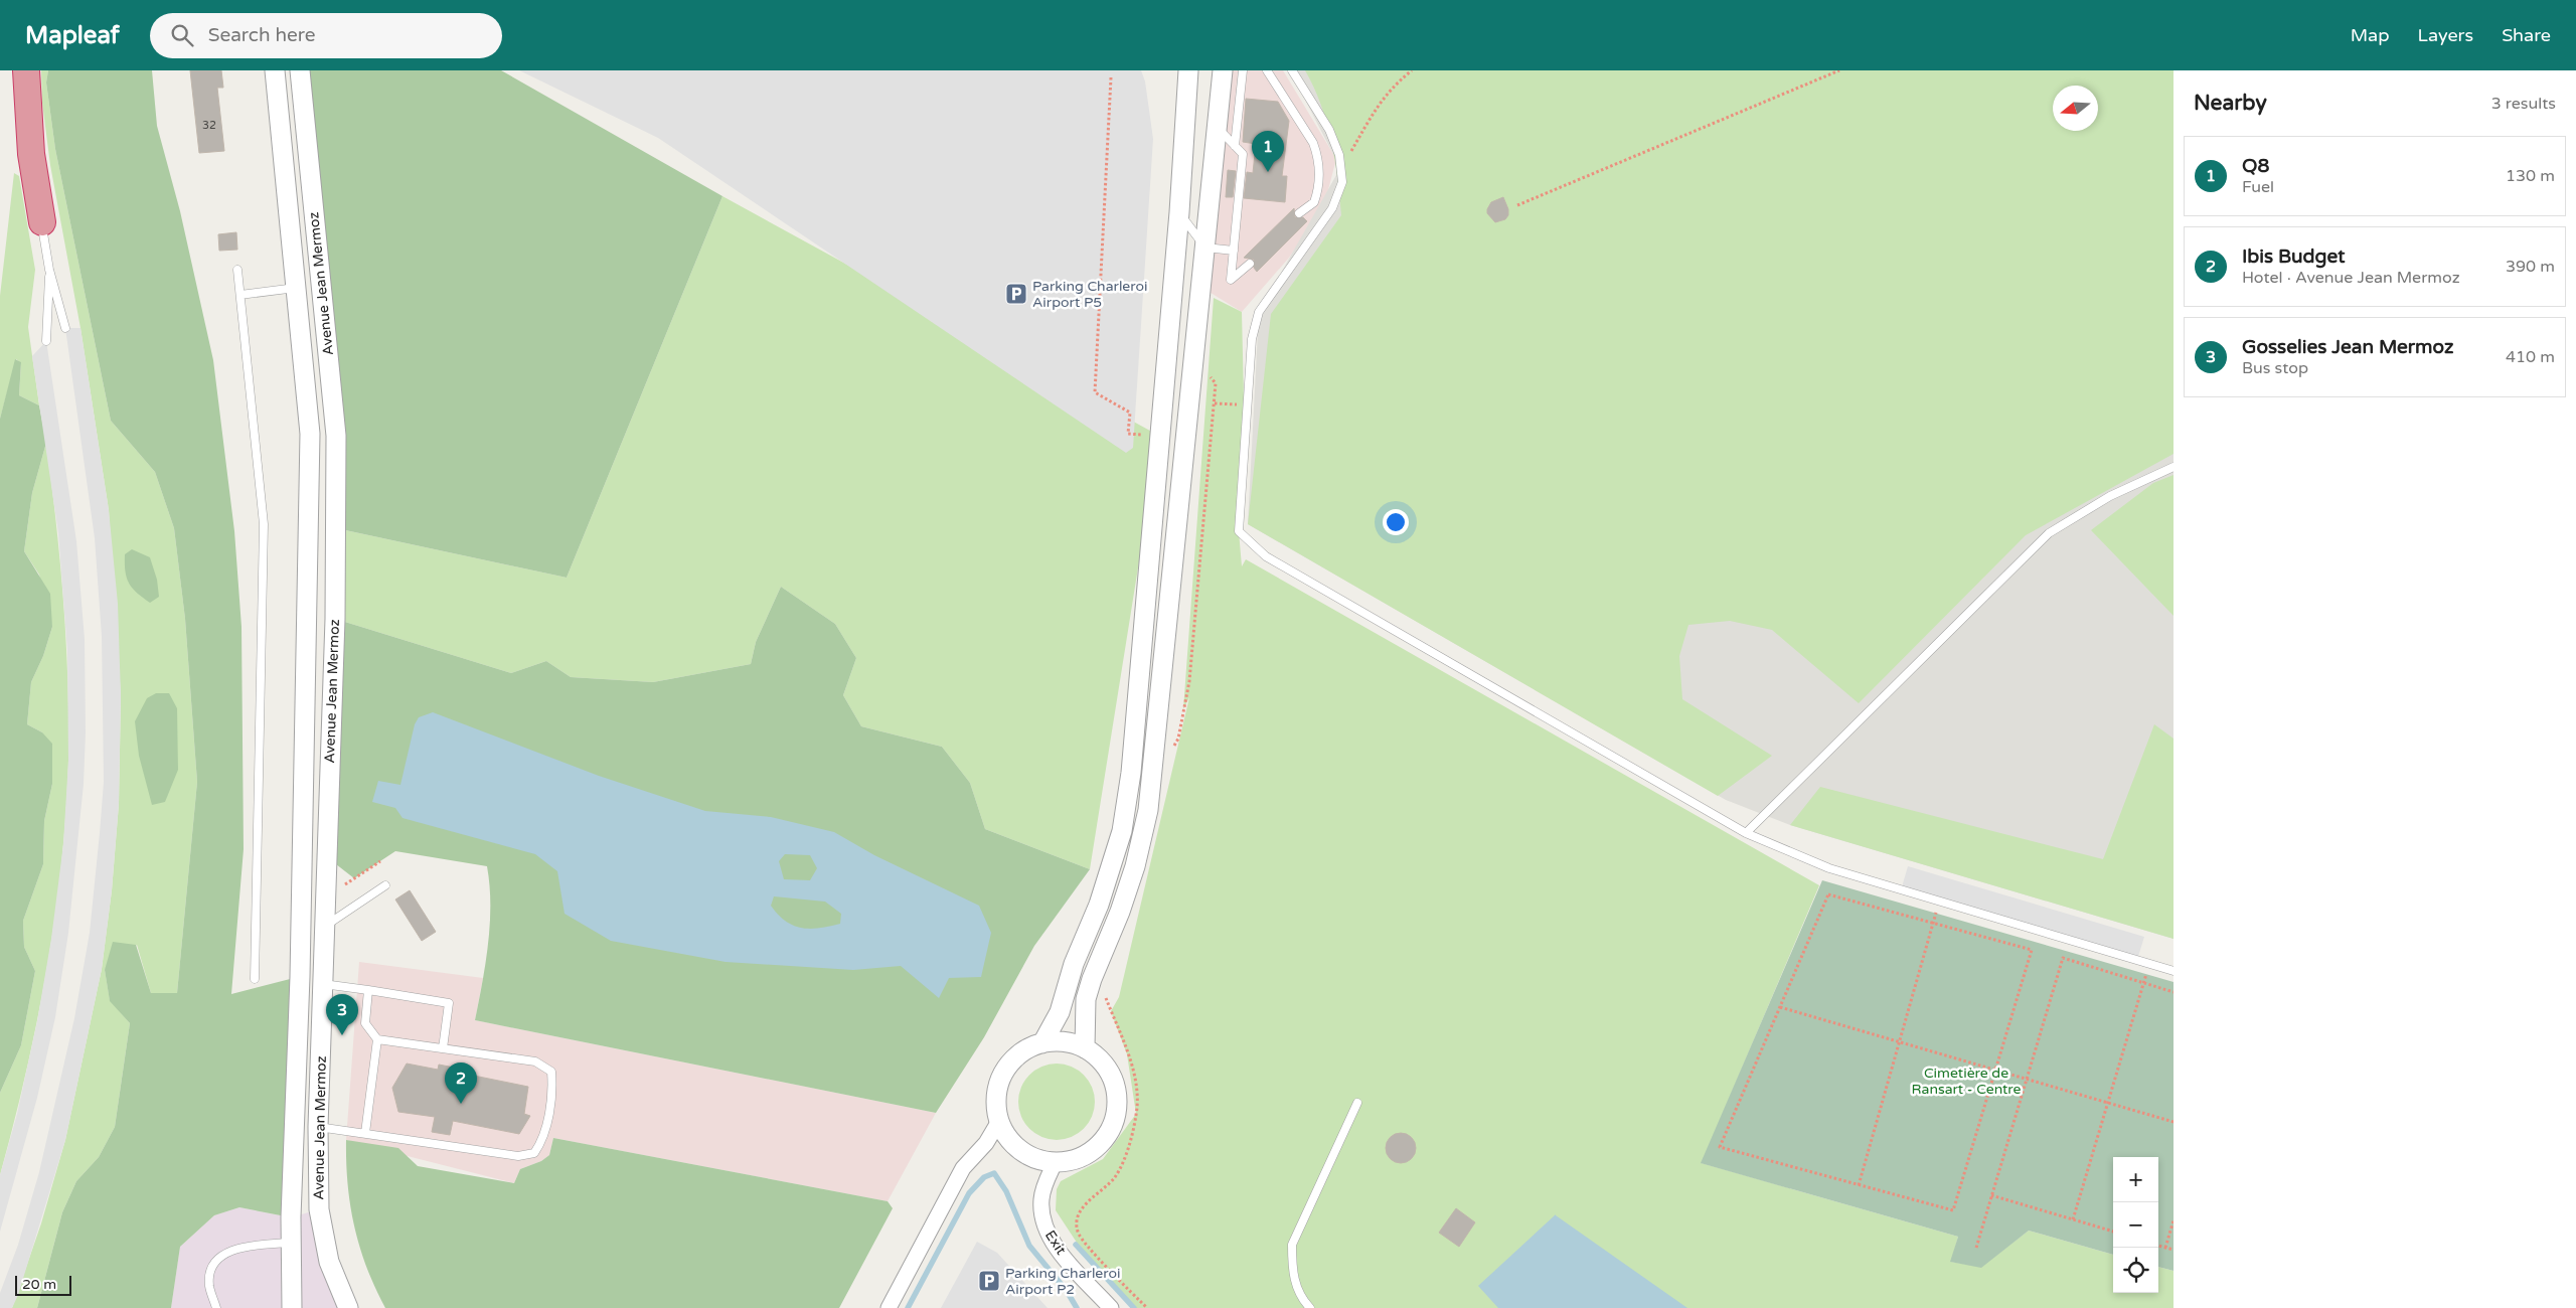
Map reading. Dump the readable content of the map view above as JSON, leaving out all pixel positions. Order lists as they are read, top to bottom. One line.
{"streets":{"street":["Avenue Jean Mermoz","Exit"]},"parks":["Cimetière de Ransart - Centre"],"places":{"parking":["Parking Charleroi Airport P5","Parking Charleroi Airport P2"]},"house_numbers":["32"],"scale_bar":"20 m","north":"left","page":{"header":"Mapleaf","search":"Search here","nav":["Map","Layers","Share"],"heading":["Nearby","3 results"],"pins":["1","3","2"],"list":[{"mark":"1","name":"Q8","note":"Fuel","value":"130 m"},{"mark":"2","name":"Ibis Budget","note":"Hotel · Avenue Jean Mermoz","value":"390 m"},{"mark":"3","name":"Gosselies Jean Mermoz","note":"Bus stop","value":"410 m"}],"map_buttons":["+","−"],"scale":"20 m"}}
